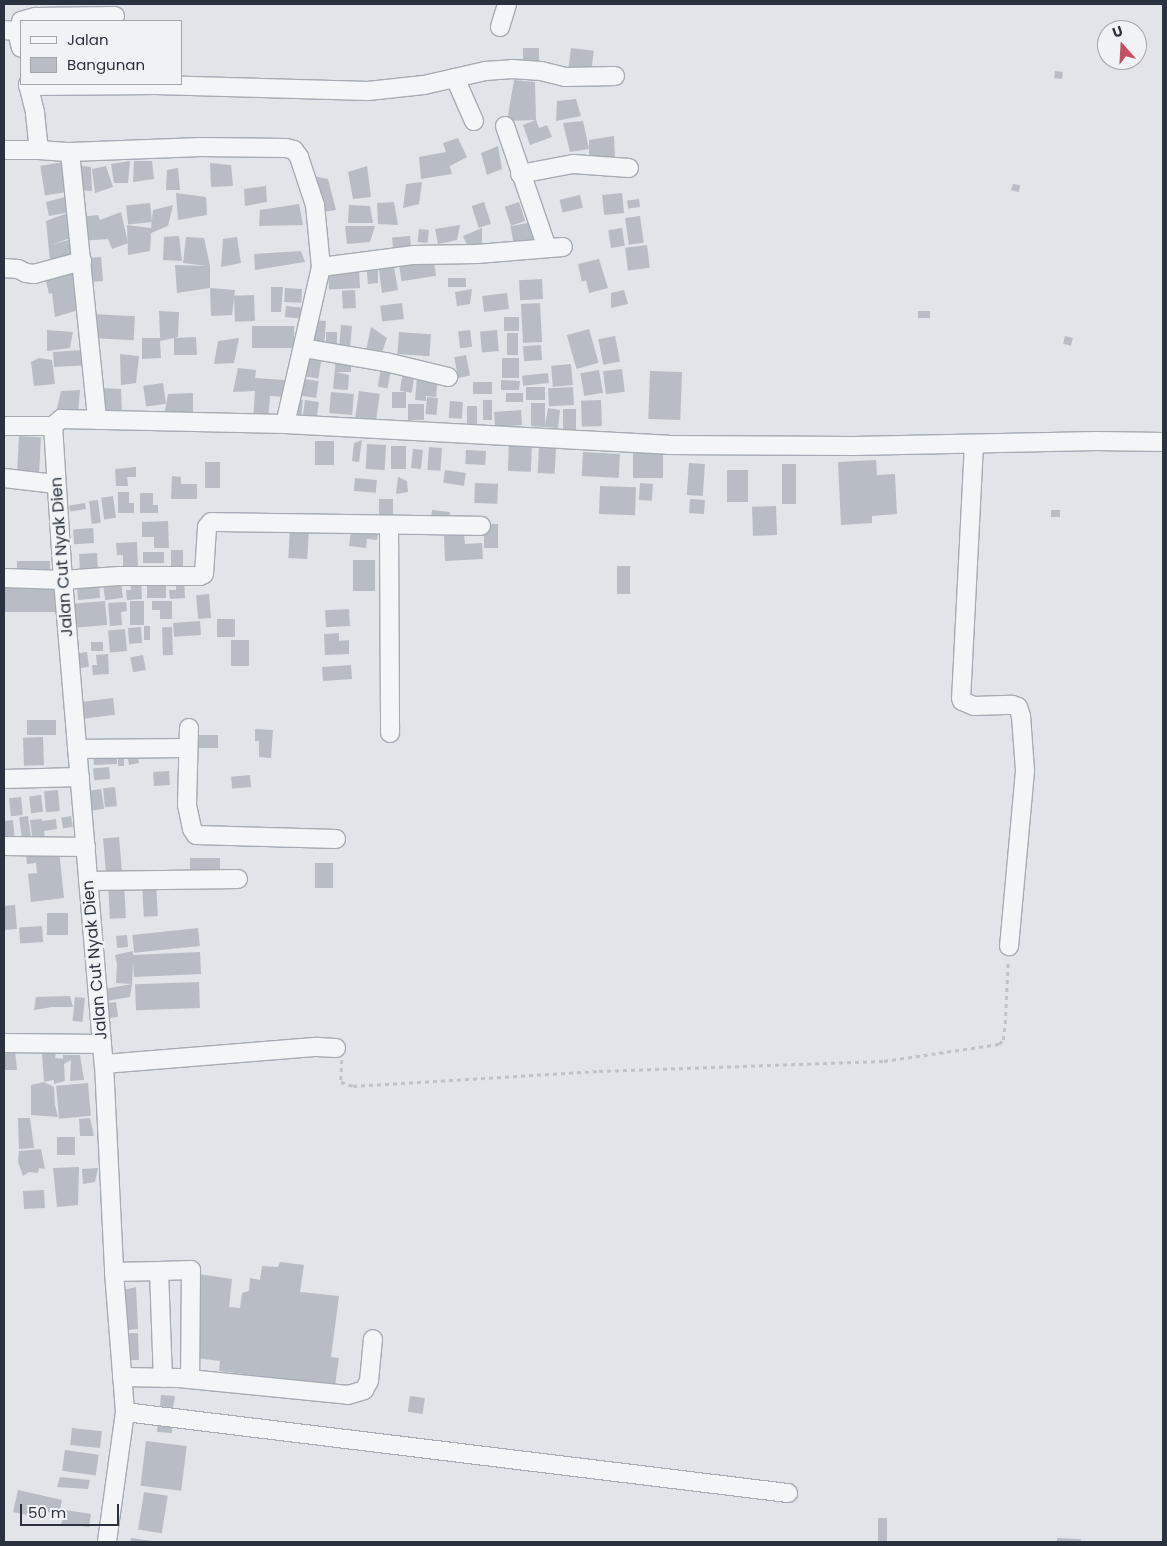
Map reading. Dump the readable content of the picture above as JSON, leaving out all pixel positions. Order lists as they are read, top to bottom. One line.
{"streets":{"street":["Jalan Cut Nyak Dien"]},"legend":["Jalan","Bangunan"],"scale_bar":"50 m","north":"top"}
